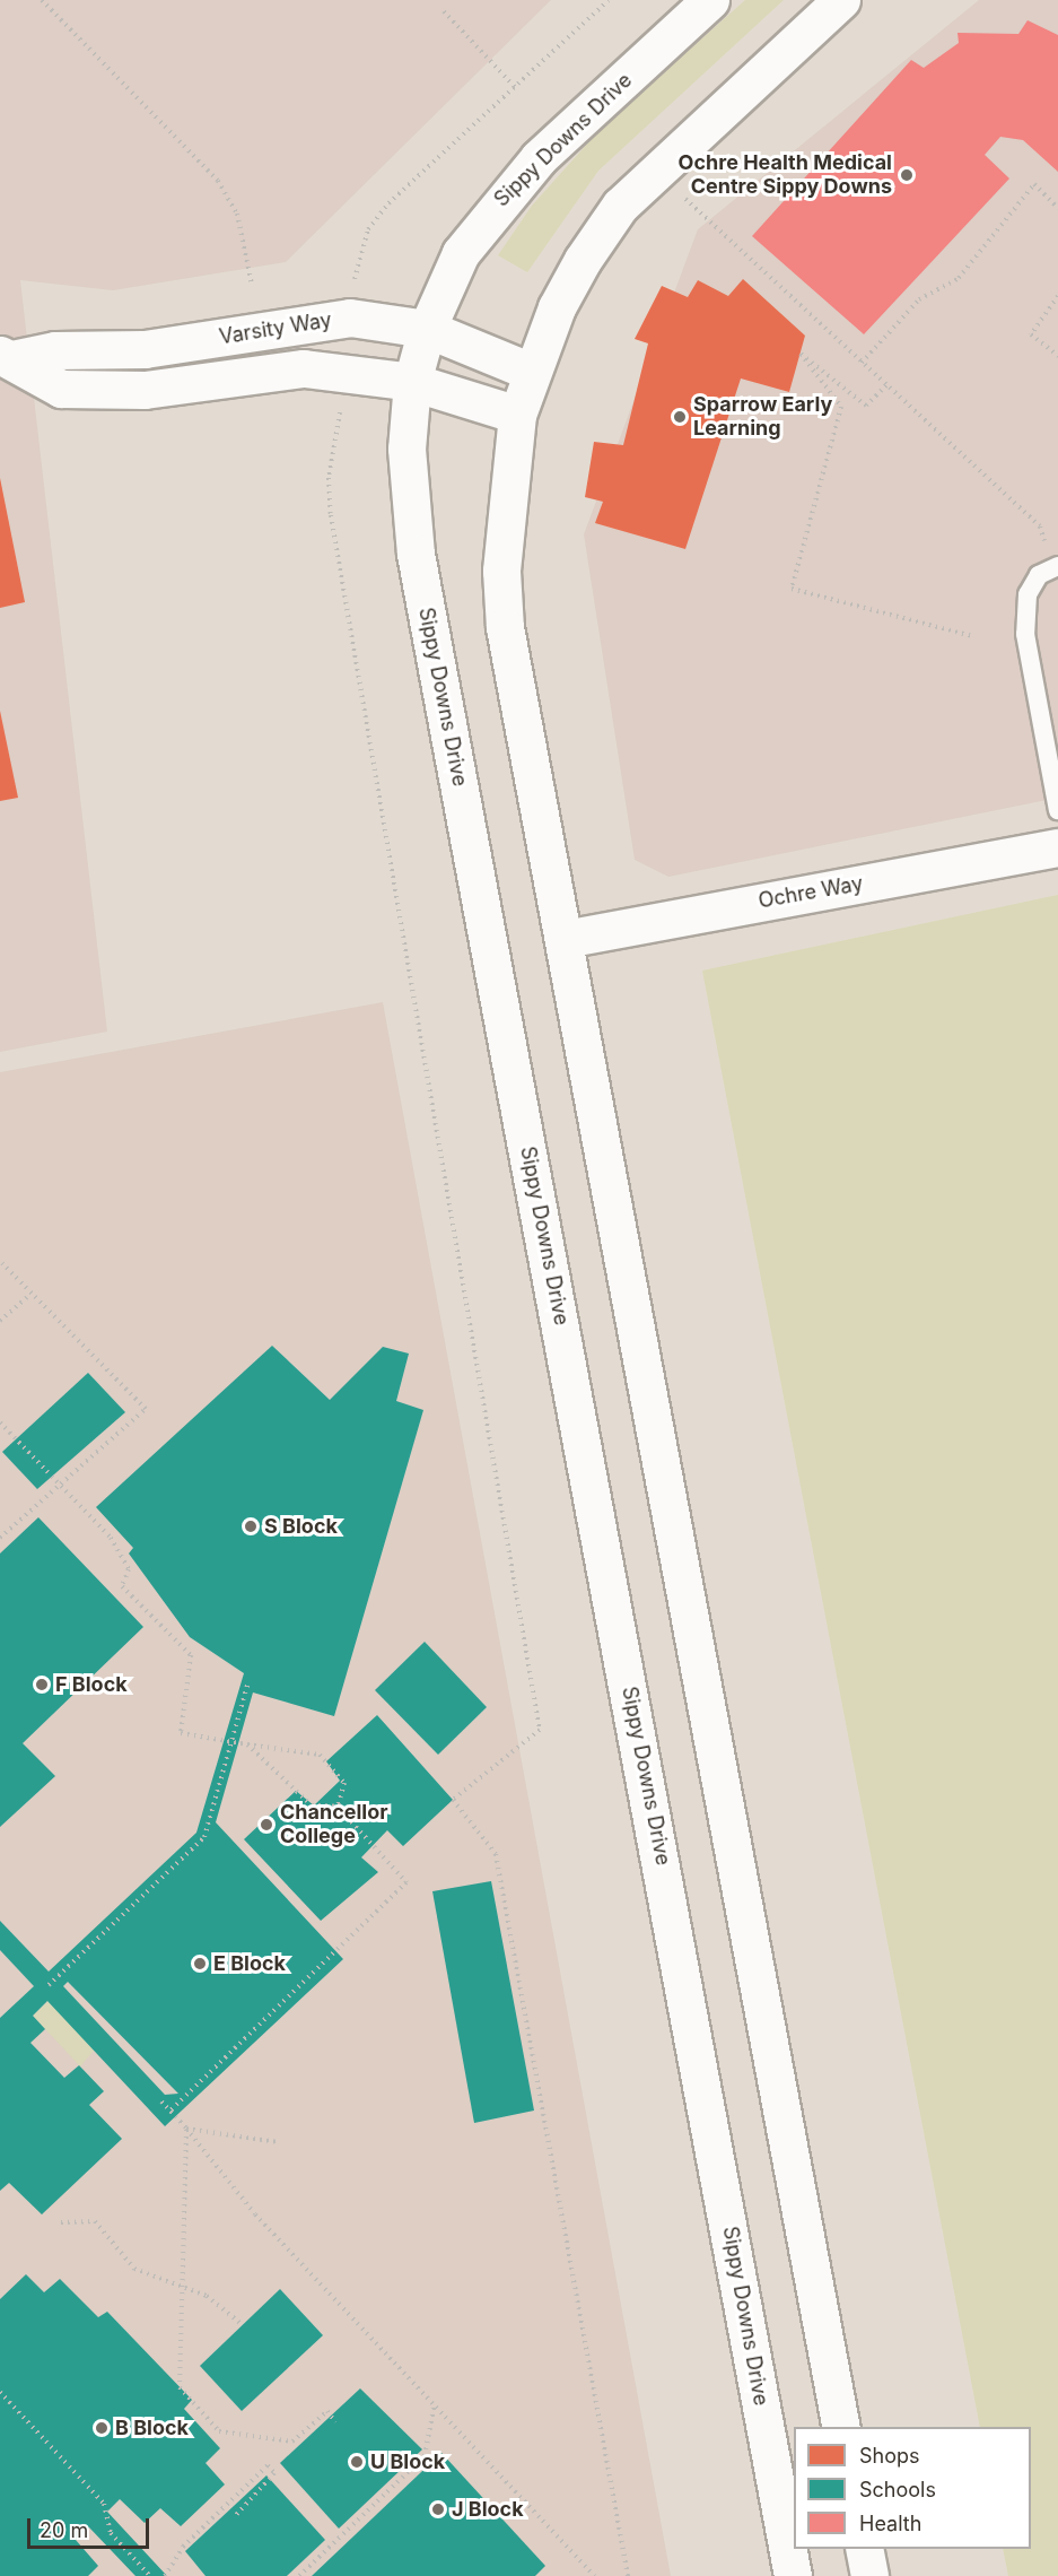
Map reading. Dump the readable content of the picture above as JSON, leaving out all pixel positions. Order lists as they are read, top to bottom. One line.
{"streets":{"main road":["Sippy Downs Drive","Varsity Way","Ochre Way"]},"crossings":[["Sippy Downs Drive","Varsity Way"]],"places":["Ochre Health Medical Centre Sippy Downs","Sparrow Early Learning","S Block","F Block","Chancellor College","E Block","B Block","U Block","J Block"],"legend":["Shops","Schools","Health"],"scale_bar":"20 m"}
